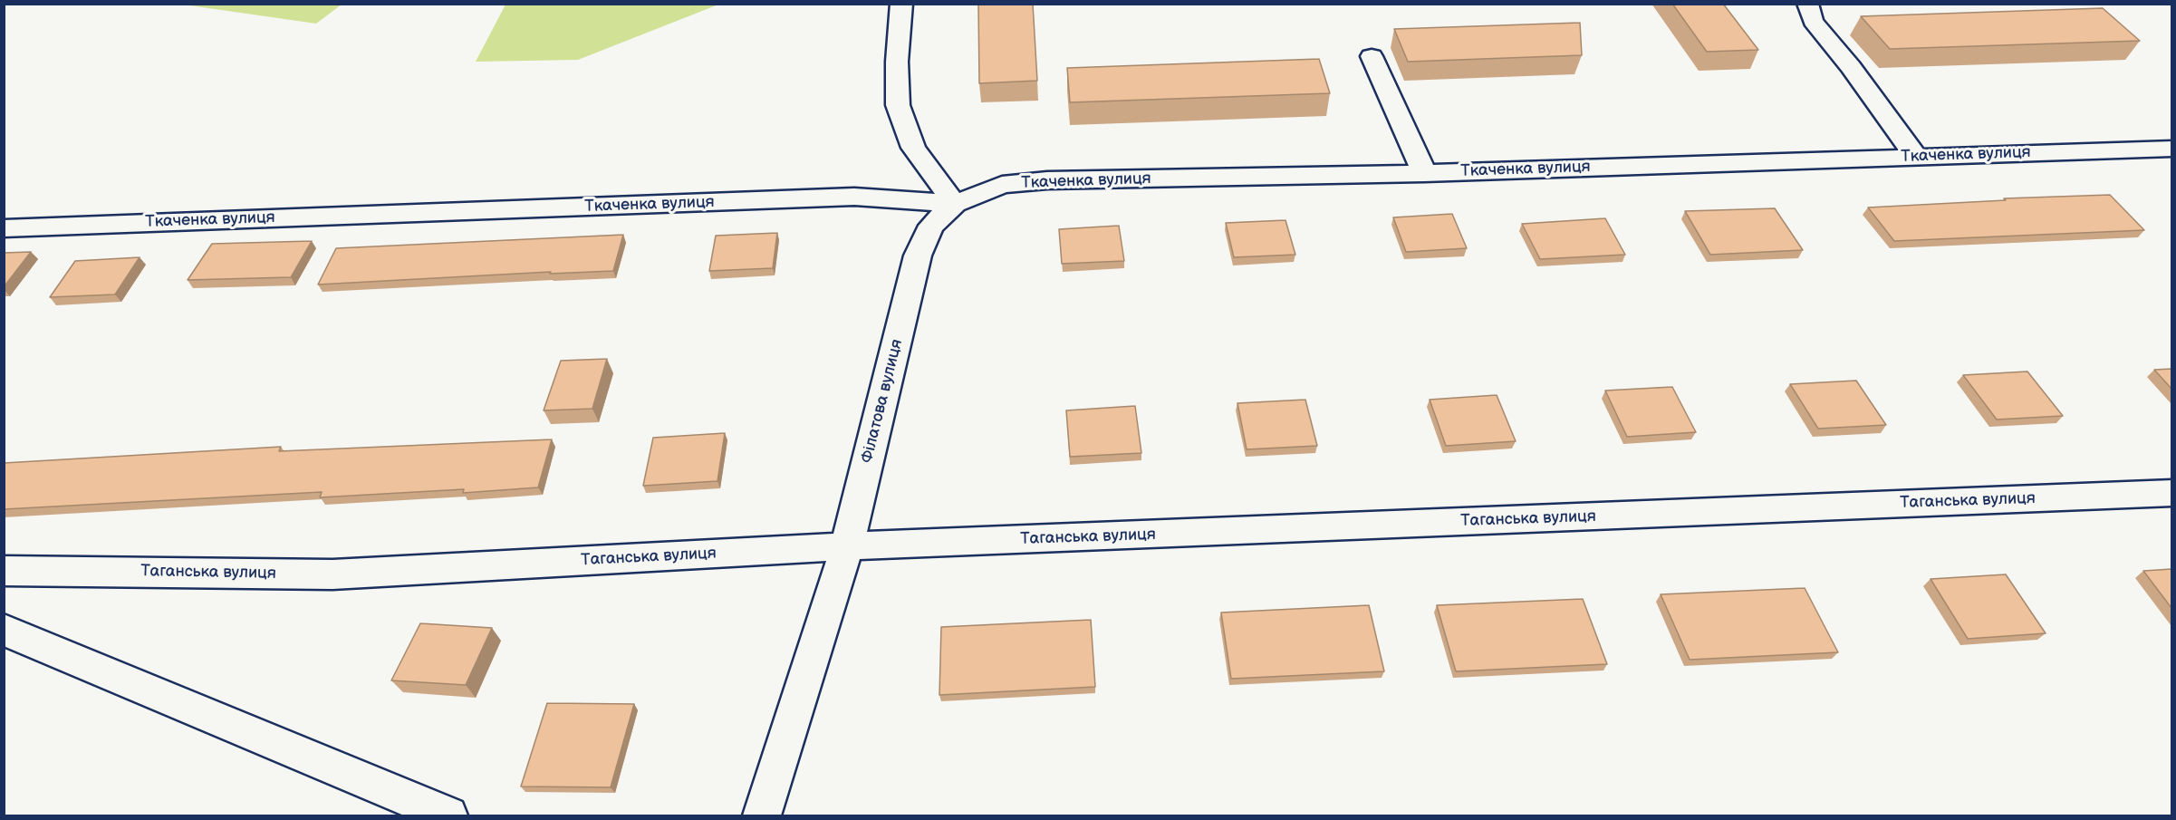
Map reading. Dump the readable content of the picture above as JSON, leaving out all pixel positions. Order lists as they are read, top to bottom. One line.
{"streets":{"street":["Ткаченка вулиця","Філатова вулиця","Таганська вулиця"]},"crossings":[["Ткаченка вулиця","Філатова вулиця"],["Філатова вулиця","Таганська вулиця"]]}
